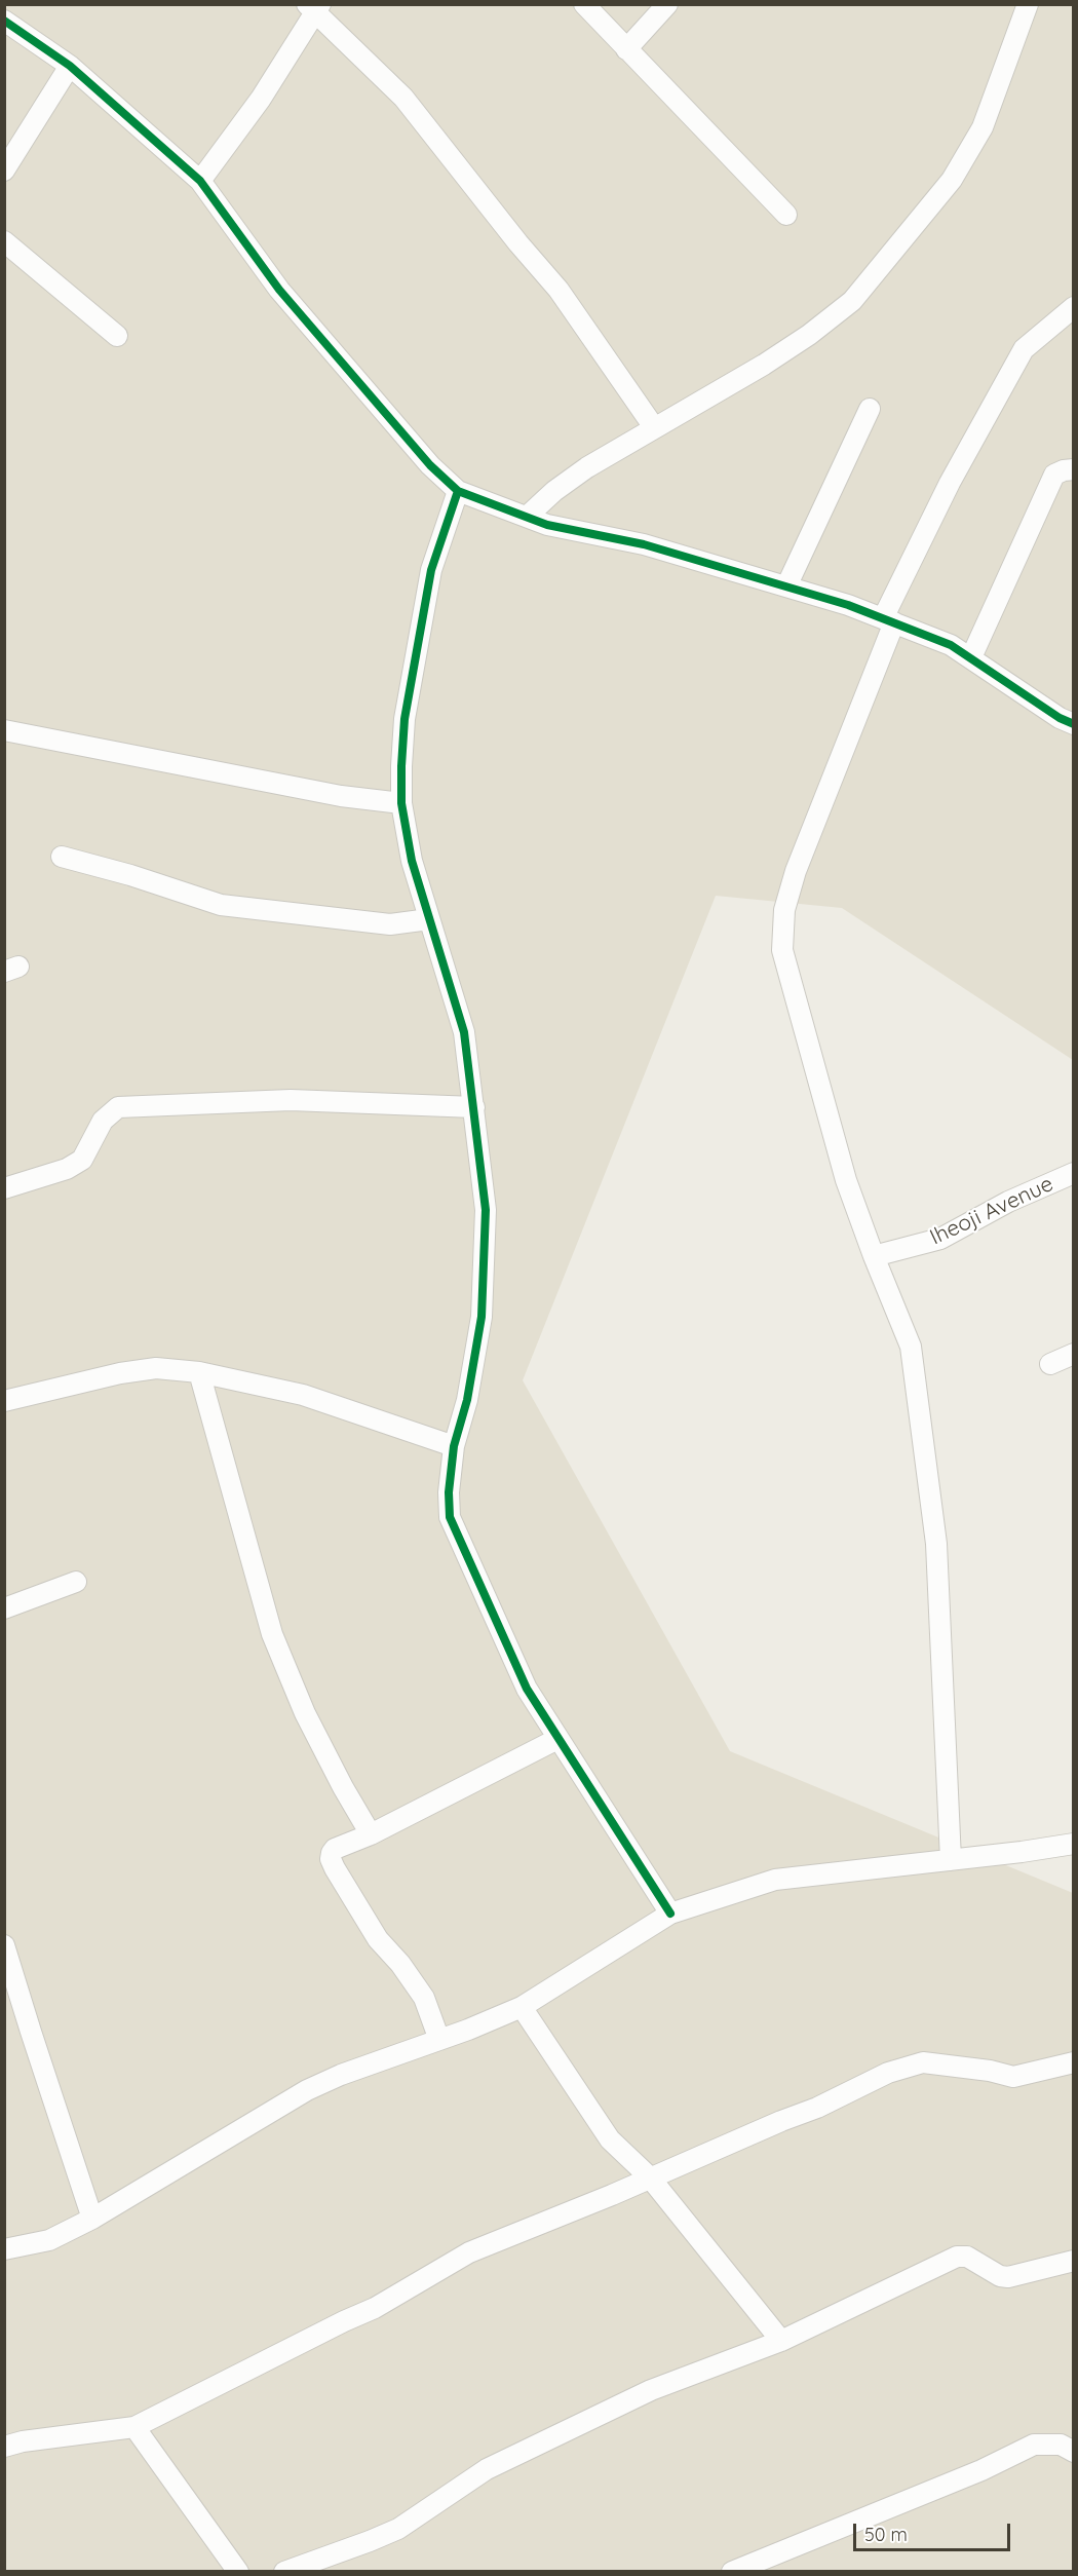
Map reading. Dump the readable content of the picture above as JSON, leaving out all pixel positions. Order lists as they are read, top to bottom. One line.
{"streets":{"street":["Iheoji Avenue"]},"scale_bar":"50 m"}
